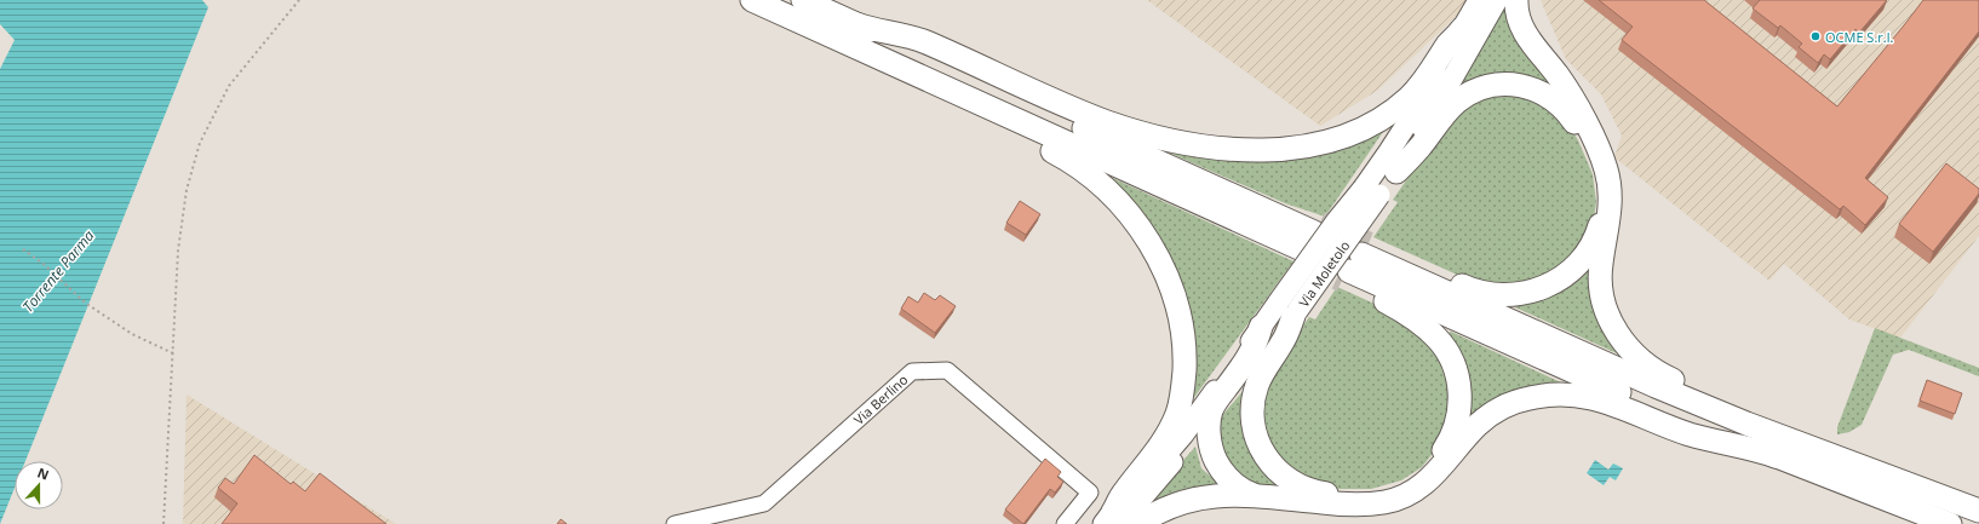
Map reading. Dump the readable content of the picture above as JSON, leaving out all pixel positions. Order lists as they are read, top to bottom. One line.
{"streets":{"main road":["Via Moletolo"],"street":["Via Berlino"]},"water":["Torrente Parma"],"places":["OCME S.r.l."],"north":"top"}
